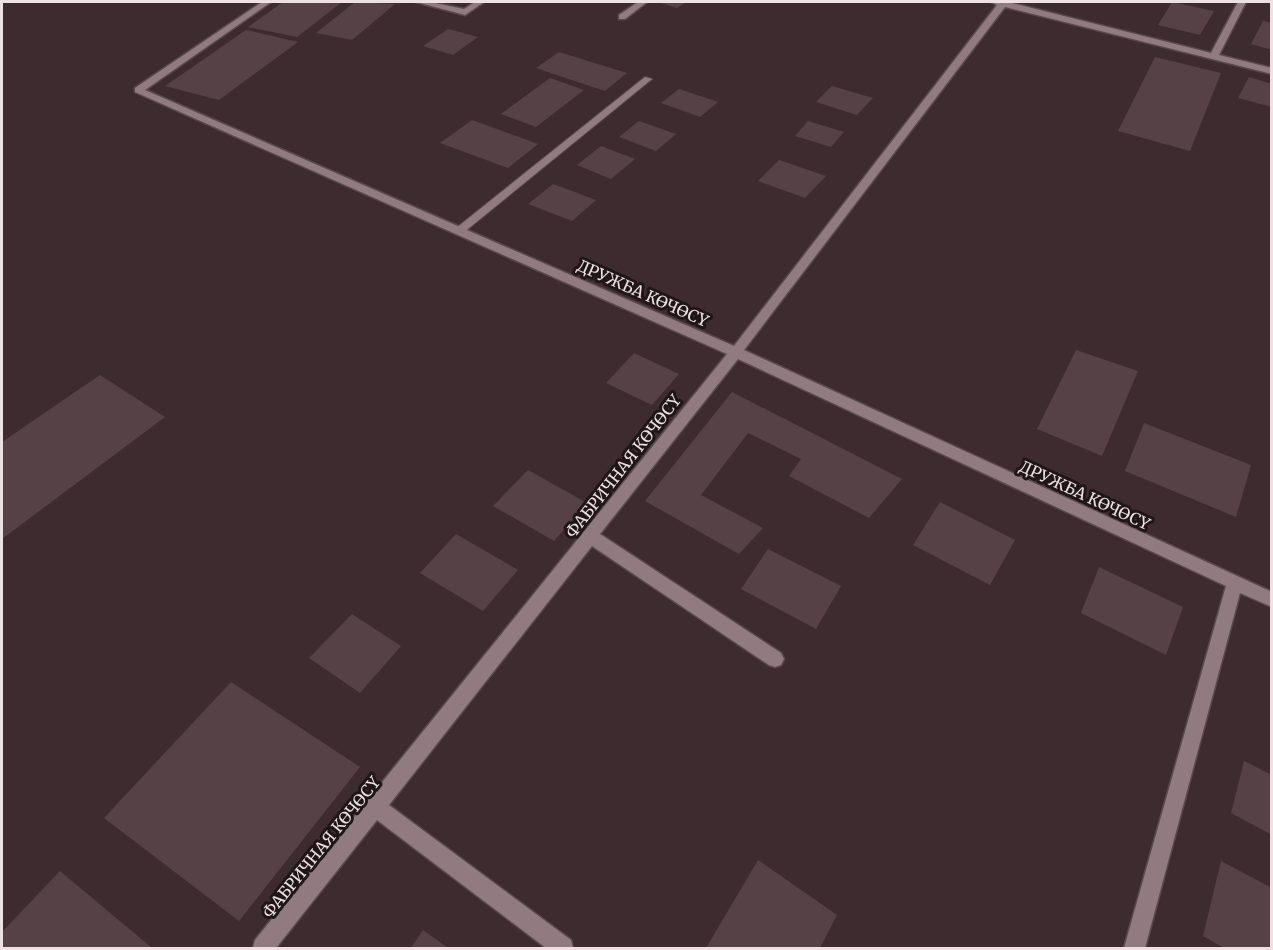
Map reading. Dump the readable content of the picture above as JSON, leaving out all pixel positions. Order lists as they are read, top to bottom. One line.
{"streets":{"street":["ДРУЖБА КӨЧӨСҮ","ФАБРИЧНАЯ КӨЧӨСҮ"]},"crossings":[["ДРУЖБА КӨЧӨСҮ","ФАБРИЧНАЯ КӨЧӨСҮ"]]}
